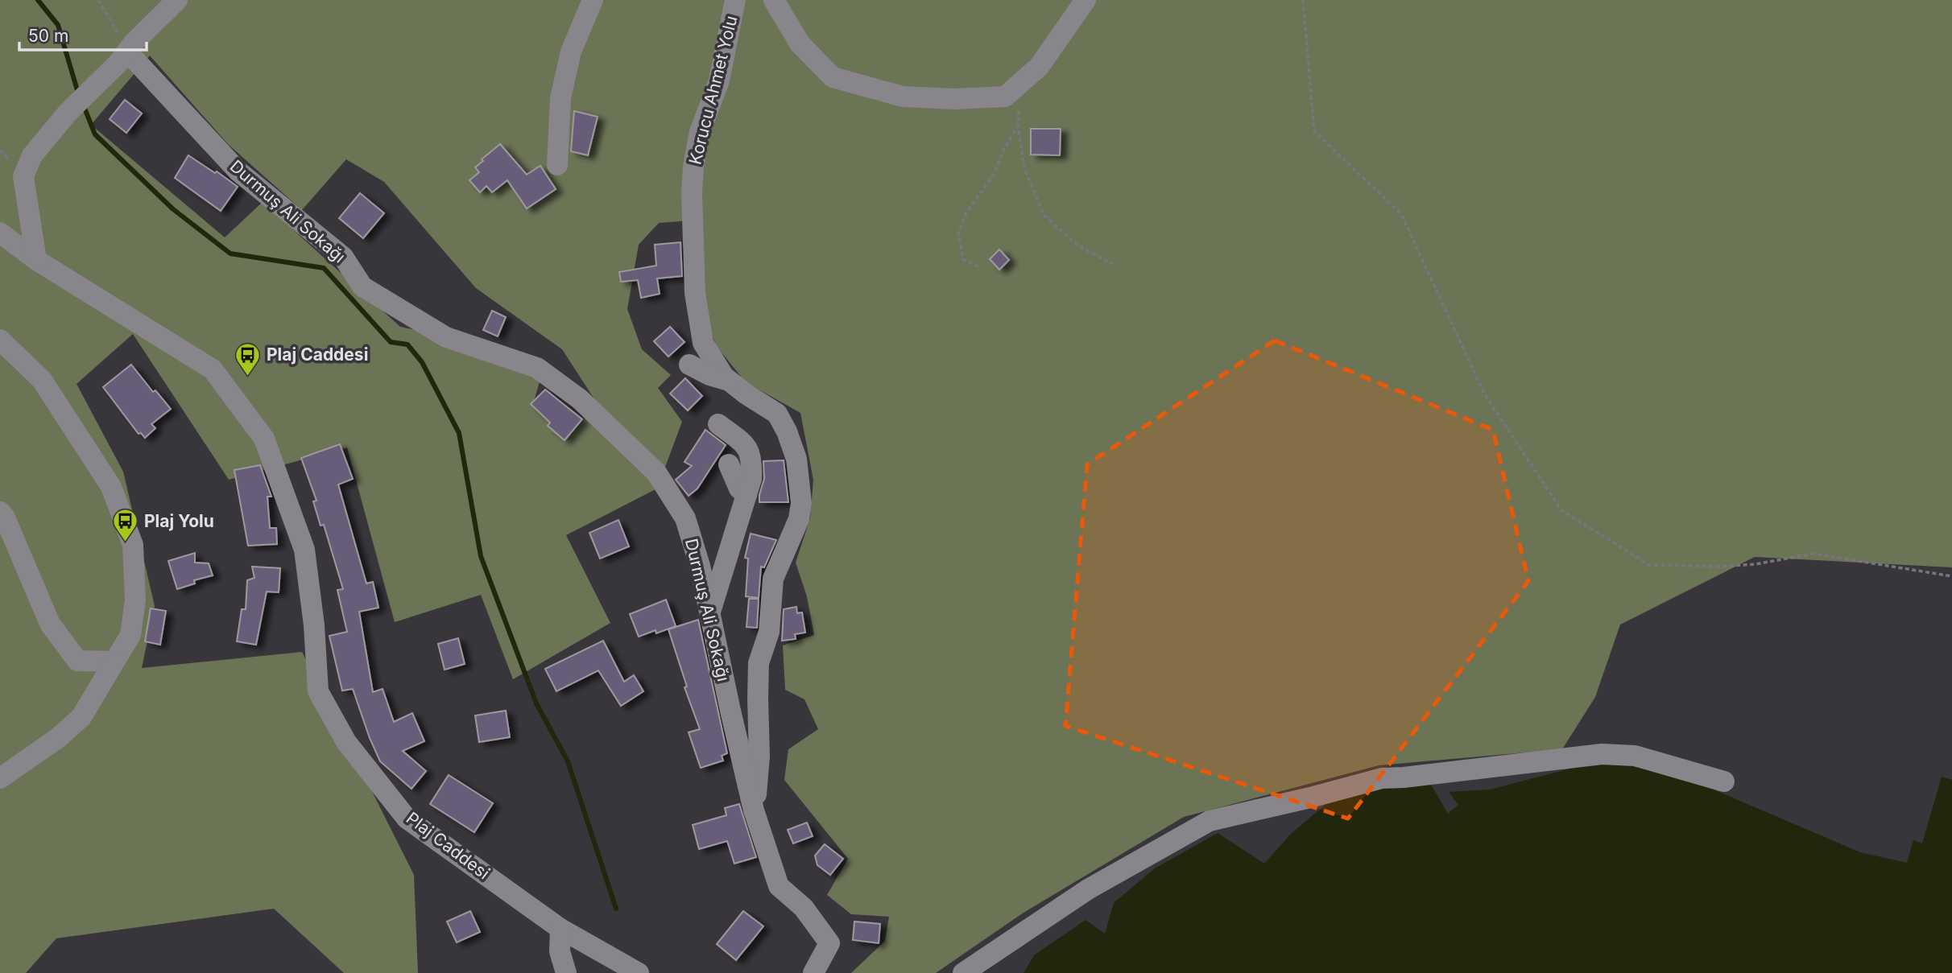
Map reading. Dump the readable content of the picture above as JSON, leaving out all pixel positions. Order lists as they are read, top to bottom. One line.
{"streets":{"street":["Korucu Ahmet Yolu","Durmuş Ali Sokağı","Plaj Caddesi"]},"crossings":[["Korucu Ahmet Yolu","Durmuş Ali Sokağı"]],"places":{"bus stop":["Plaj Caddesi","Plaj Yolu"]},"scale_bar":"50 m"}
